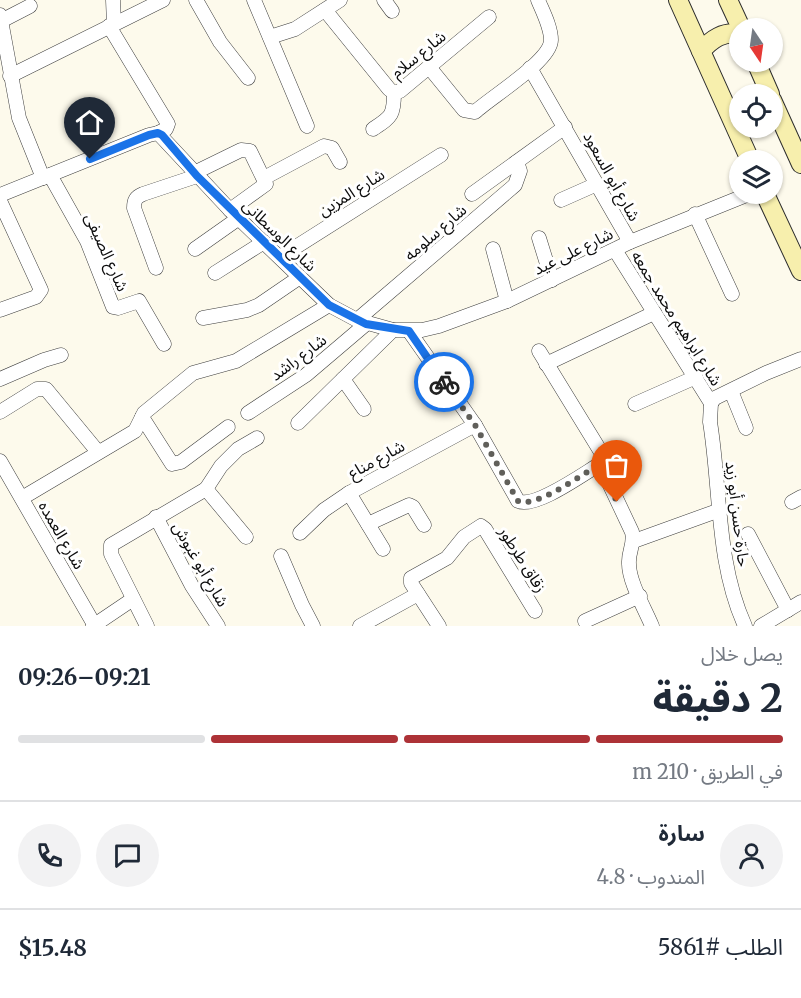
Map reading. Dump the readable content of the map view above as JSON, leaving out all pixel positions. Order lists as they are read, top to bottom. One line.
{"streets":{"street":["شارع سلام","شارع أبو السعود","شارع المزين","شارع سلومه","شارع الوسطانى","شارع على عيد","شارع الصيفى","شارع ابراهيم محمد جمعه","شارع راشد","شارع مناع","حارة حسن أبو زيد","شارع العمده","زقاق طرطور","شارع أبو غبوش"]},"crossings":[["شارع أبو السعود","شارع سلومه"],["شارع أبو السعود","شارع على عيد"],["شارع المزين","شارع الوسطانى"],["شارع سلومه","شارع الوسطانى"],["شارع سلومه","شارع راشد"],["شارع الوسطانى","شارع على عيد"],["شارع الوسطانى","شارع راشد"],["شارع على عيد","شارع ابراهيم محمد جمعه"],["شارع ابراهيم محمد جمعه","حارة حسن أبو زيد"]],"north":"bottom","page":{"heading":["2 دقيقة","يصل خلال","09:21–09:26"],"panel":["سارة","المندوب · 4.8","الطلب #5861","$15.48"],"bar":"في الطريق · 210 m"}}
